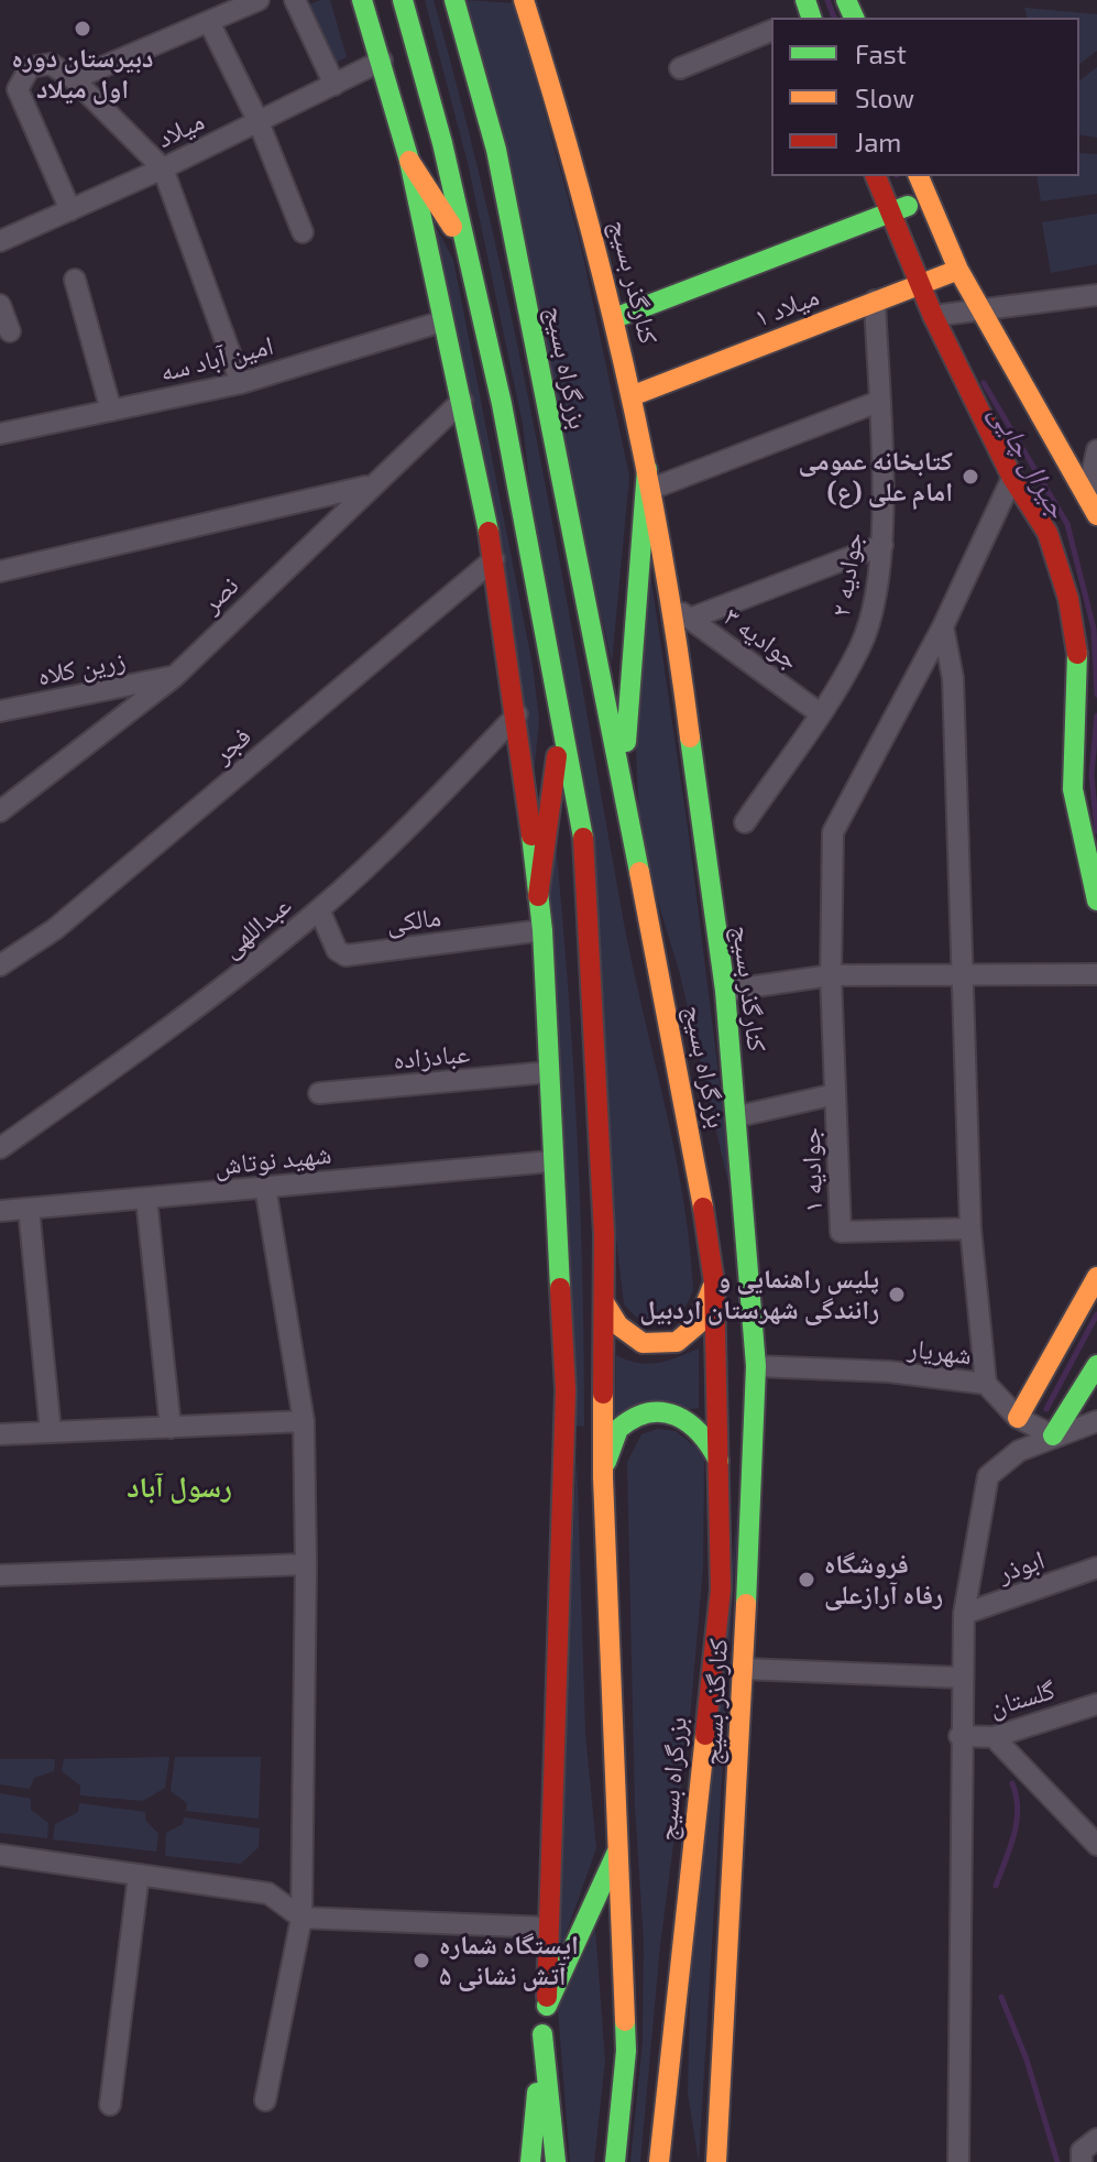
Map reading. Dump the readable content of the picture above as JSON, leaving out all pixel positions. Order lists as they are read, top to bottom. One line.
{"streets":{"main road":["کنارگذر بسیج","میلاد ۱","بزرگراه بسیج"],"street":["میلاد","امین آباد سه","جوادیه ۲","نصر","جوادیه ۳","زرین کلاه","فجر","مالکی","عبداللهی","عبادزاده","شهید نوتاش","جوادیه ۱","شهریار","ابوذر","گلستان"]},"crossings":[["کنارگذر بسیج","میلاد ۱"],["کنارگذر بسیج","جوادیه ۳"],["کنارگذر بسیج","شهریار"],["میلاد ۱","جوادیه ۲"],["جوادیه ۲","جوادیه ۳"],["نصر","زرین کلاه"],["مالکی","عبداللهی"]],"districts":["رسول آباد"],"water":["جیرال چایی"],"places":["دبیرستان دوره اول میلاد","کتابخانه عمومی امام علی (ع)","پلیس راهنمایی و رانندگی شهرستان اردبیل","فروشگاه رفاه آرازعلی","ایستگاه شماره ۵ آتش نشانی"],"legend":["Fast","Slow","Jam"]}
